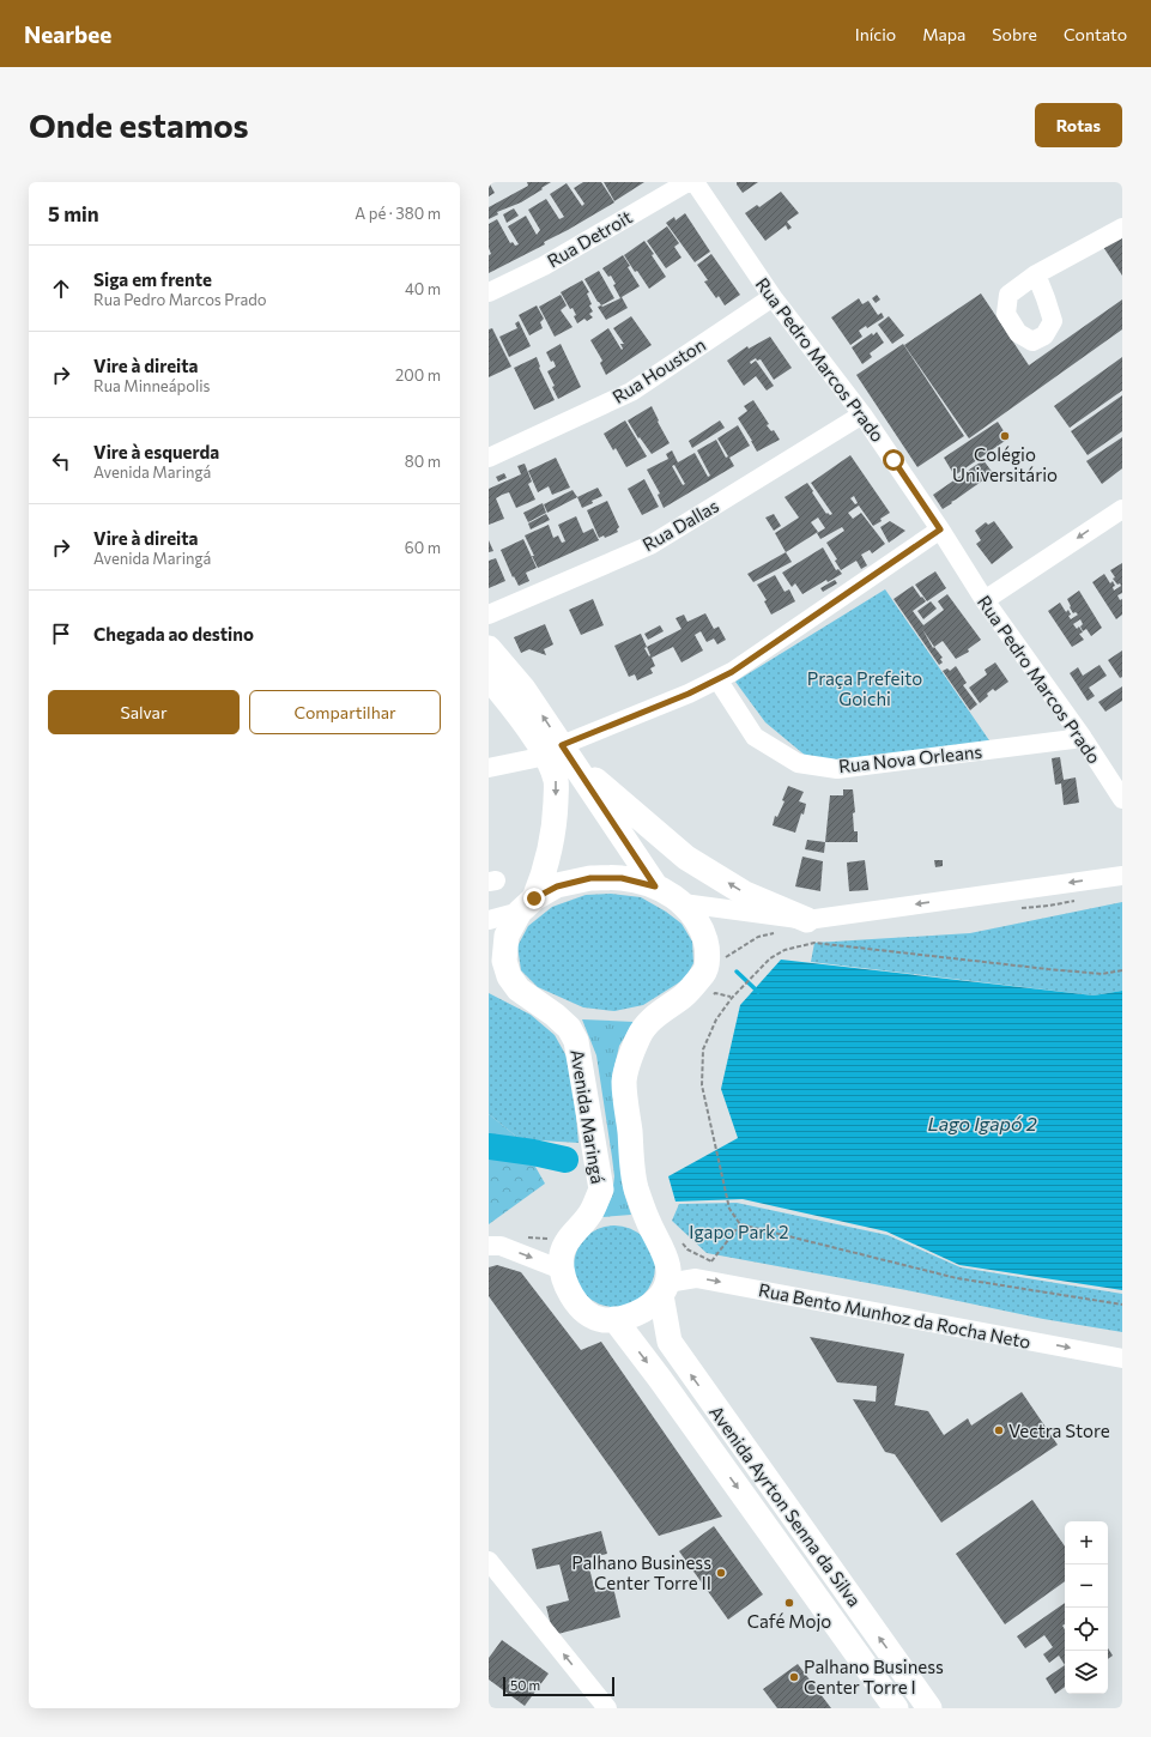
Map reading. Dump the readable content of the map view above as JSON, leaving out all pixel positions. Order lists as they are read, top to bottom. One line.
{"streets":{"main road":["Avenida Maringá","Avenida Ayrton Senna da Silva"],"street":["Rua Detroit","Rua Pedro Marcos Prado","Rua Houston","Rua Dallas","Rua Nova Orleans","Rua Bento Munhoz da Rocha Neto"]},"crossings":[["Rua Pedro Marcos Prado","Rua Houston"],["Rua Pedro Marcos Prado","Rua Dallas"],["Rua Pedro Marcos Prado","Rua Nova Orleans"],["Avenida Maringá","Rua Bento Munhoz da Rocha Neto"],["Avenida Maringá","Avenida Ayrton Senna da Silva"],["Rua Bento Munhoz da Rocha Neto","Avenida Ayrton Senna da Silva"]],"one_way":["Rua Bento Munhoz da Rocha Neto"],"water":["Lago Igapó 2"],"parks":["Praça Prefeito Goichi","Igapo Park 2"],"places":["Colégio Universitário","Vectra Store","Palhano Business Center Torre II","Café Mojo","Palhano Business Center Torre I"],"scale_bar":"50 m","page":{"header":"Nearbee","nav":["Início","Mapa","Sobre","Contato"],"buttons":["Rotas",["Salvar","Compartilhar"]],"title":"Onde estamos","heading":["5 min","A pé · 380 m"],"list":[["Siga em frente","Rua Pedro Marcos Prado","40 m"],["Vire à direita","Rua Minneápolis","200 m"],["Vire à esquerda","Avenida Maringá","80 m"],["Vire à direita","Avenida Maringá","60 m"],"Chegada ao destino"],"map_buttons":["+","−"],"scale":"50 m"}}
